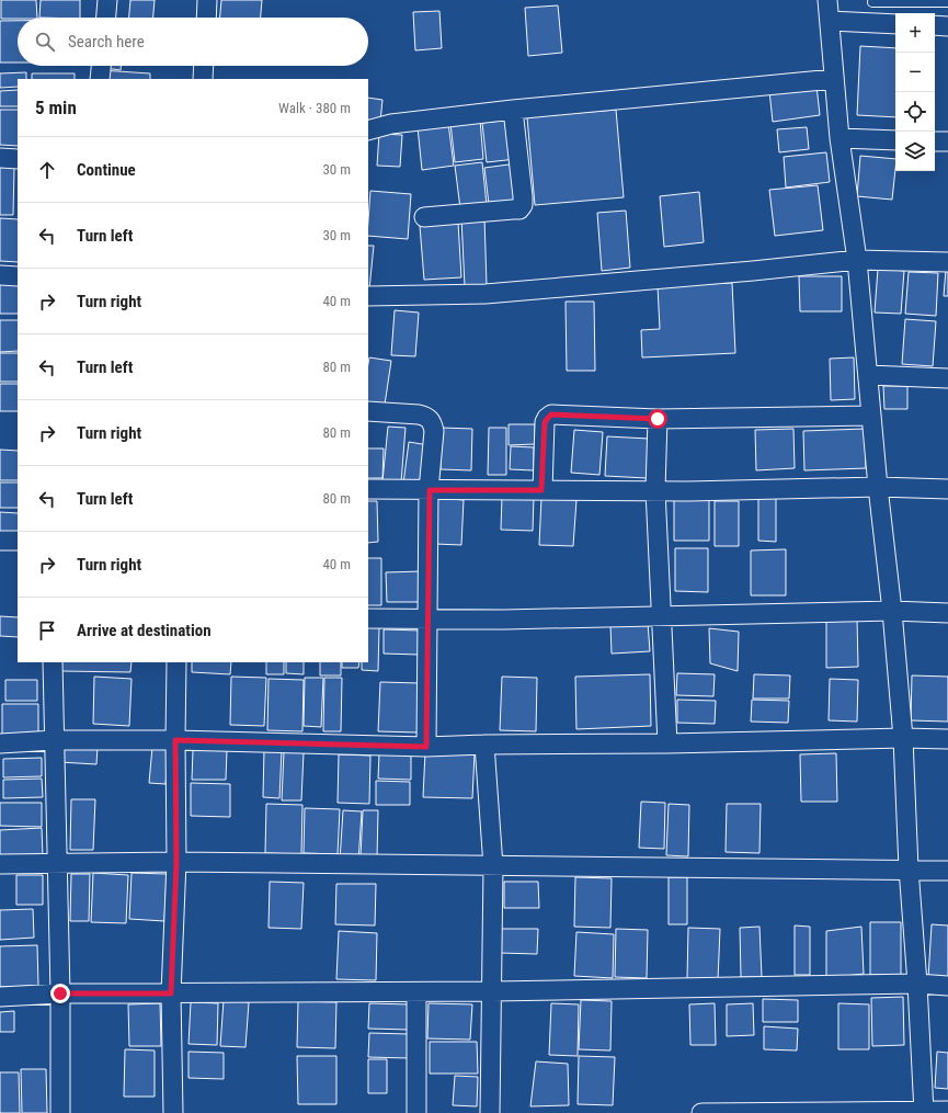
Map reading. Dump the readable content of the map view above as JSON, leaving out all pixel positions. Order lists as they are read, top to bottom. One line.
{"page":{"map_buttons":["+","−"],"search":"Search here","heading":["5 min","Walk · 380 m"],"list":[["Continue","30 m"],["Turn left","30 m"],["Turn right","40 m"],["Turn left","80 m"],["Turn right","80 m"],["Turn left","80 m"],["Turn right","40 m"],"Arrive at destination"]}}
